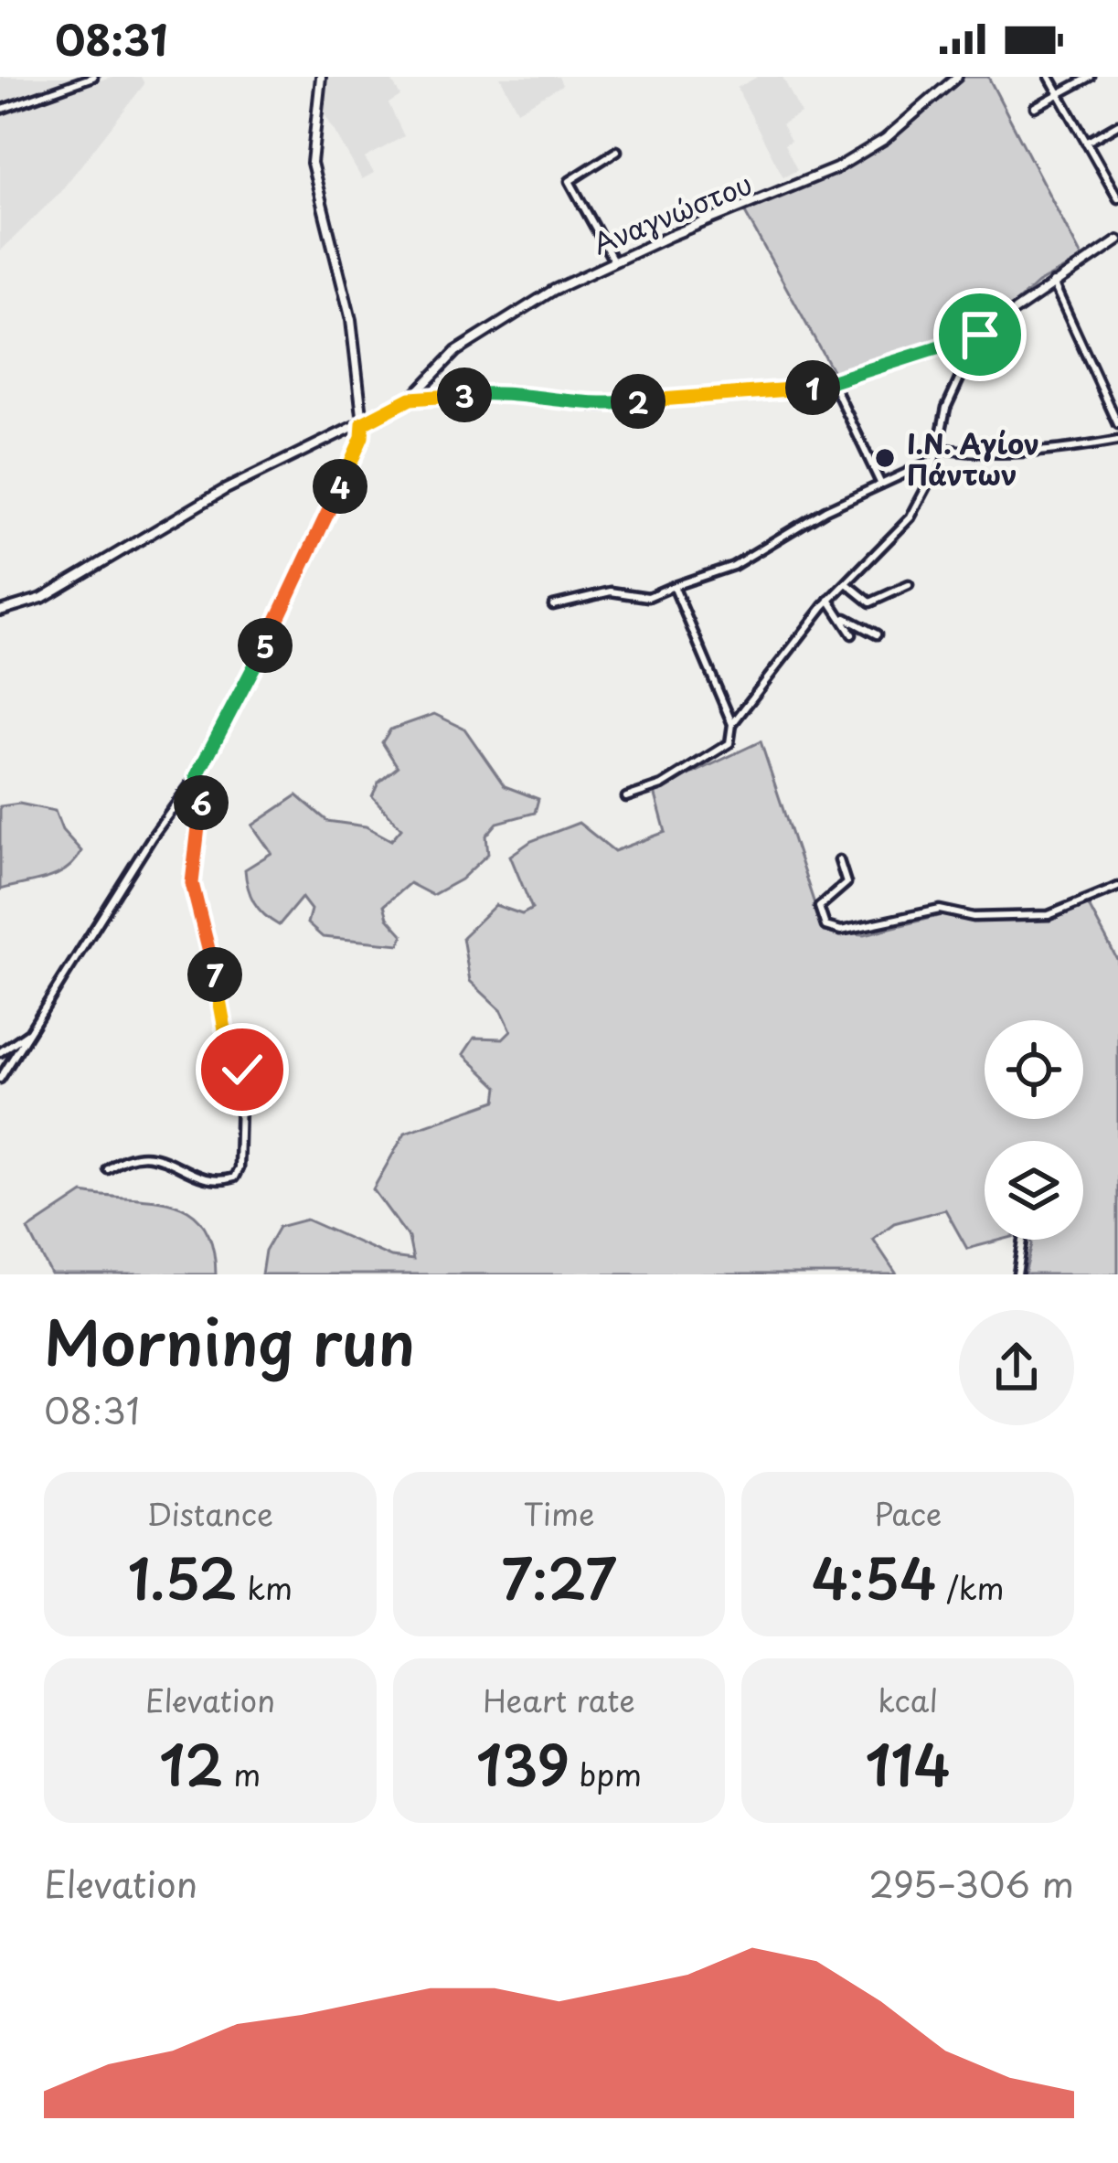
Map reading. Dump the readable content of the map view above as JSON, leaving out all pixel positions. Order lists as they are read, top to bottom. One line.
{"streets":{"street":["Αναγνώστου"]},"places":["Ι.Ν. Αγίον Πάντων"],"page":{"status":"08:31","pins":["1","3","2","4","5","6","7"],"heading":["Morning run","08:31"],"stats":[["Distance","1.52 km"],["Time","7:27"],["Pace","4:54 /km"],["Elevation","12 m"],["Heart rate","139 bpm"],["kcal","114"]],"chart":["Elevation","295–306 m"]}}
